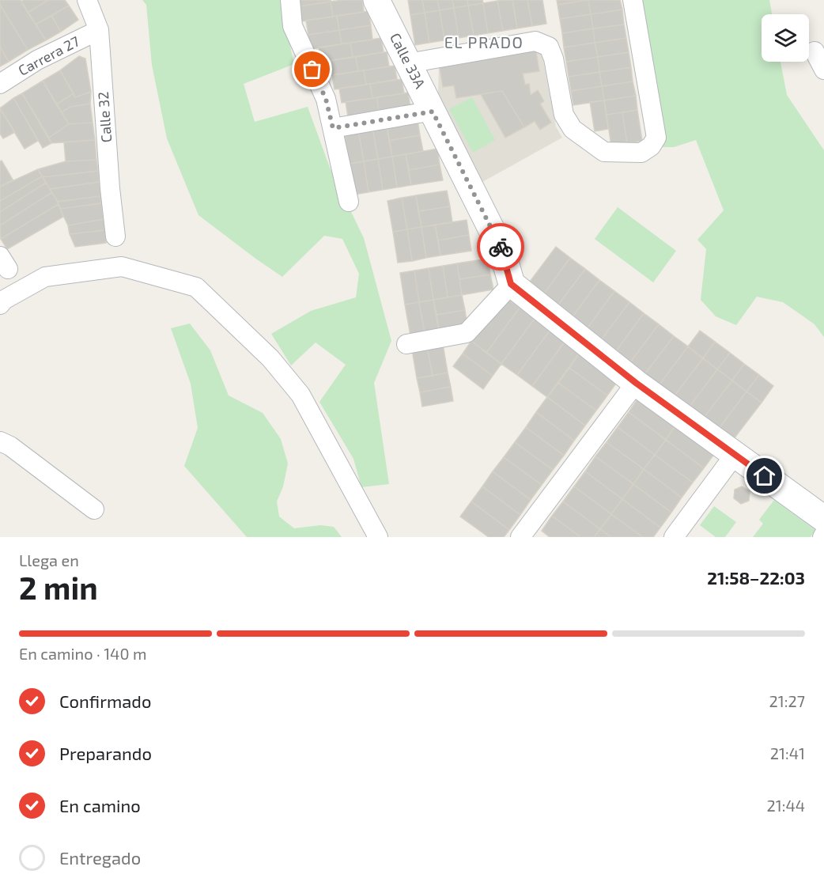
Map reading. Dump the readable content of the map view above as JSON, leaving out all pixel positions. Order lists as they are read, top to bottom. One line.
{"streets":{"street":["Carrera 27","Calle 33A","Calle 32"]},"crossings":[["Carrera 27","Calle 32"]],"districts":["EL PRADO"],"page":{"heading":["2 min","Llega en","21:58–22:03"],"bar":"En camino · 140 m","list":[["Confirmado","21:27"],["Preparando","21:41"],["En camino","21:44"],"Entregado"]}}
